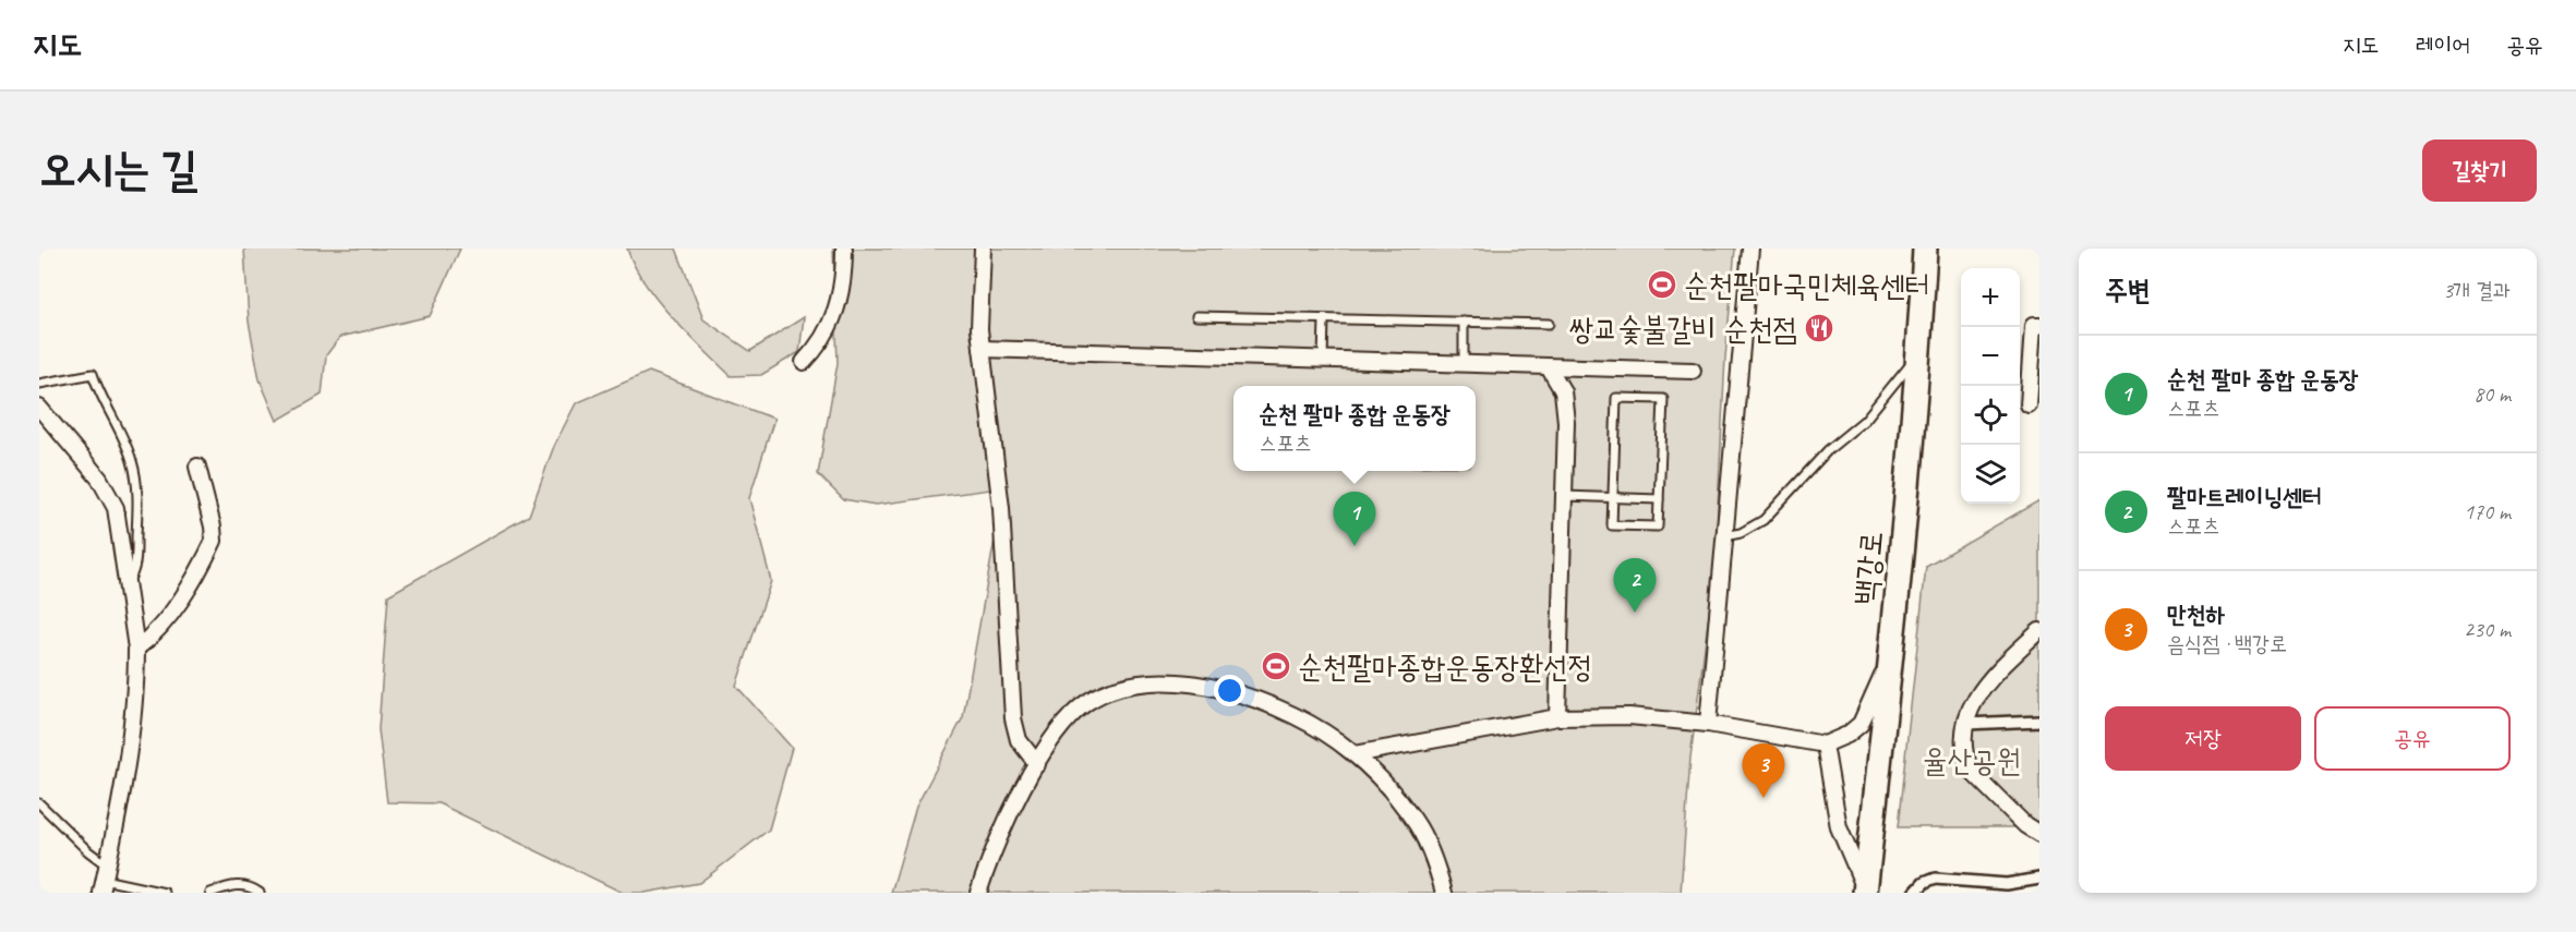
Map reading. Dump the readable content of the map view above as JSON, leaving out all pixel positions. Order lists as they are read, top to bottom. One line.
{"streets":{"main road":["백강로"]},"parks":["율산공원"],"places":{"sports":["순천팔마국민체육센터","순천팔마종합운동장환선정"],"restaurant":["쌍교숯불갈비 순천점"]},"page":{"header":"지도","nav":["지도","레이어","공유"],"buttons":["길찾기",["저장","공유"]],"title":"오시는 길","heading":["주변","3개 결과"],"map_buttons":["+","−"],"list":[{"mark":"1","name":"순천 팔마 종합 운동장","note":"스포츠","value":"80 m"},{"mark":"2","name":"팔마트레이닝센터","note":"스포츠","value":"170 m"},{"mark":"3","name":"만천하","note":"음식점 · 백강로","value":"230 m"}],"popup":["순천 팔마 종합 운동장","스포츠"],"pins":["1","2","3"]}}
